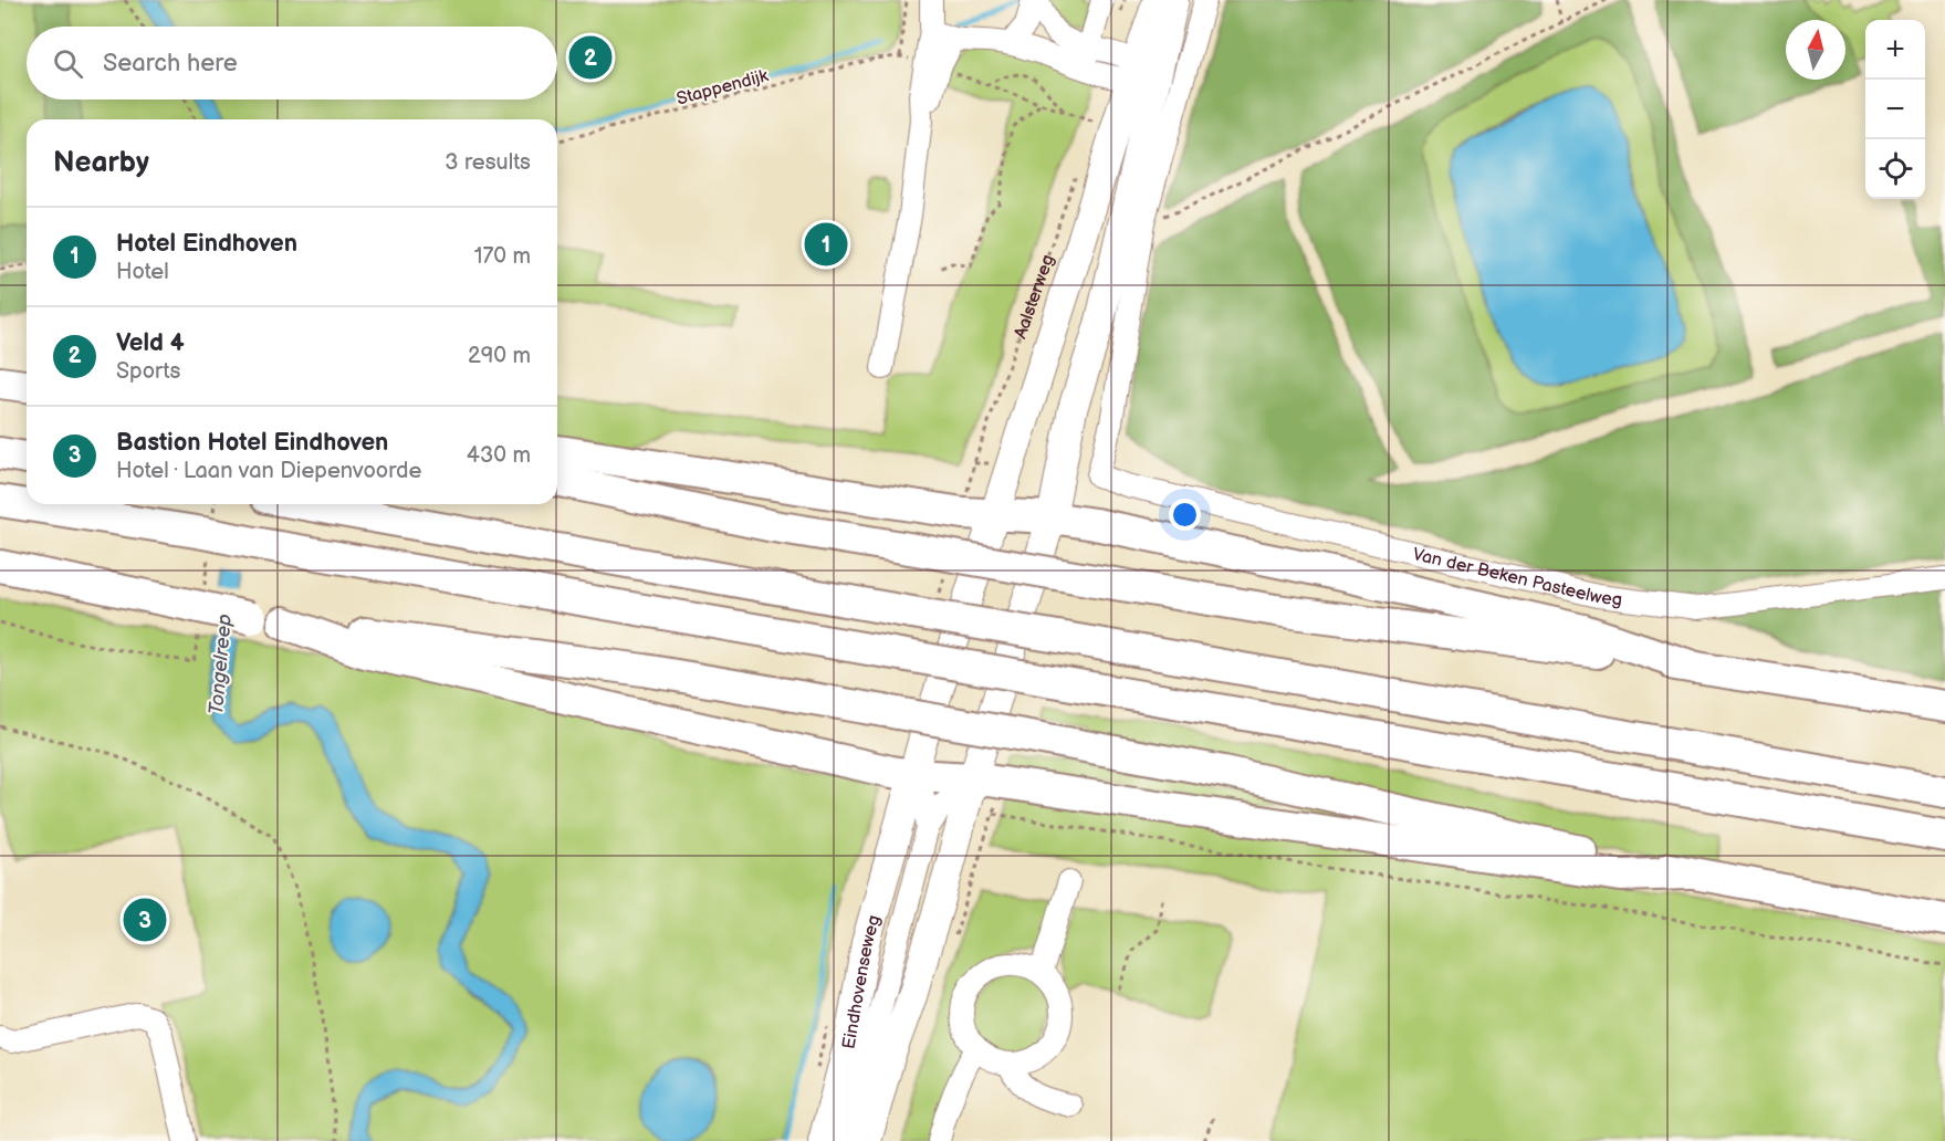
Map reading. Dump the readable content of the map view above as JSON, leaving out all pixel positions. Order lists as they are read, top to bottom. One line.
{"streets":{"main road":["Aalsterweg","Eindhovenseweg"],"street":["Van der Beken Pasteelweg"],"path":["Stappendijk"]},"crossings":[["Aalsterweg","Van der Beken Pasteelweg"],["Aalsterweg","Eindhovenseweg"]],"water":["Tongelreep"],"north":"top","page":{"map_buttons":["+","−"],"search":"Search here","pins":["2","1","3"],"heading":["Nearby","3 results"],"list":[{"mark":"1","name":"Hotel Eindhoven","note":"Hotel","value":"170 m"},{"mark":"2","name":"Veld 4","note":"Sports","value":"290 m"},{"mark":"3","name":"Bastion Hotel Eindhoven","note":"Hotel · Laan van Diepenvoorde","value":"430 m"}]}}
